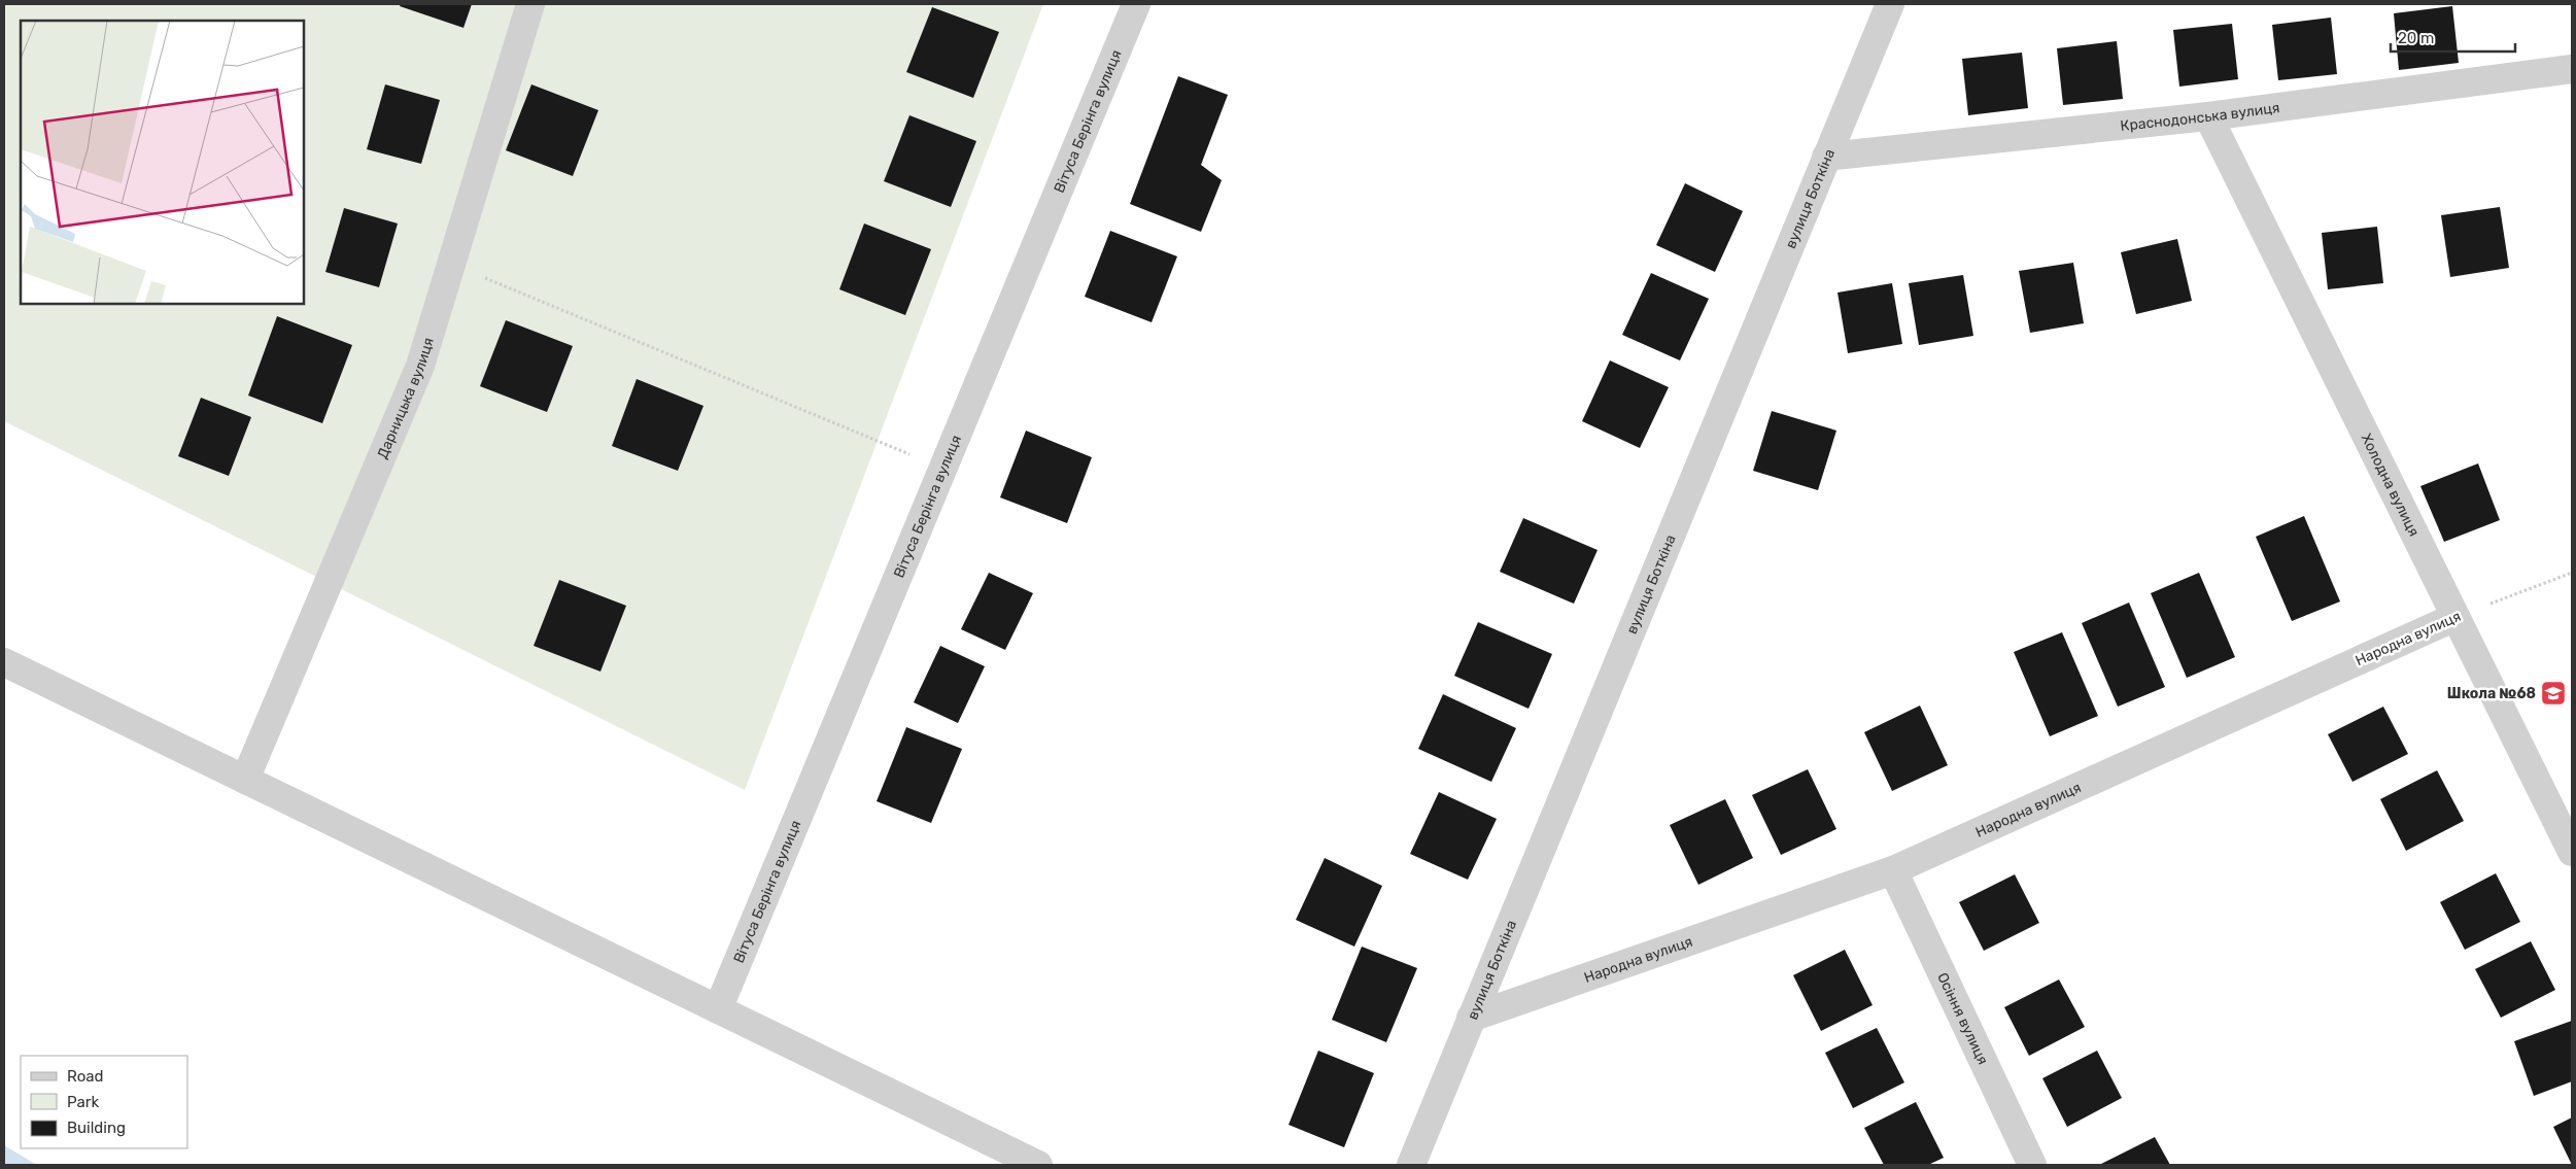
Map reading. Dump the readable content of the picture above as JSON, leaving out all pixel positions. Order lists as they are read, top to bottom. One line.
{"streets":{"street":["Краснодонська вулиця","Вітуса Берінга вулиця","вулиця Боткіна","Дарницька вулиця","Холодна вулиця","Народна вулиця","Осіння вулиця"]},"crossings":[["Краснодонська вулиця","вулиця Боткіна"],["Краснодонська вулиця","Холодна вулиця"],["вулиця Боткіна","Народна вулиця"],["Холодна вулиця","Народна вулиця"],["Народна вулиця","Осіння вулиця"]],"places":{"school or university":["Школа №68"]},"legend":["Road","Park","Building"],"scale_bar":"20 m"}
